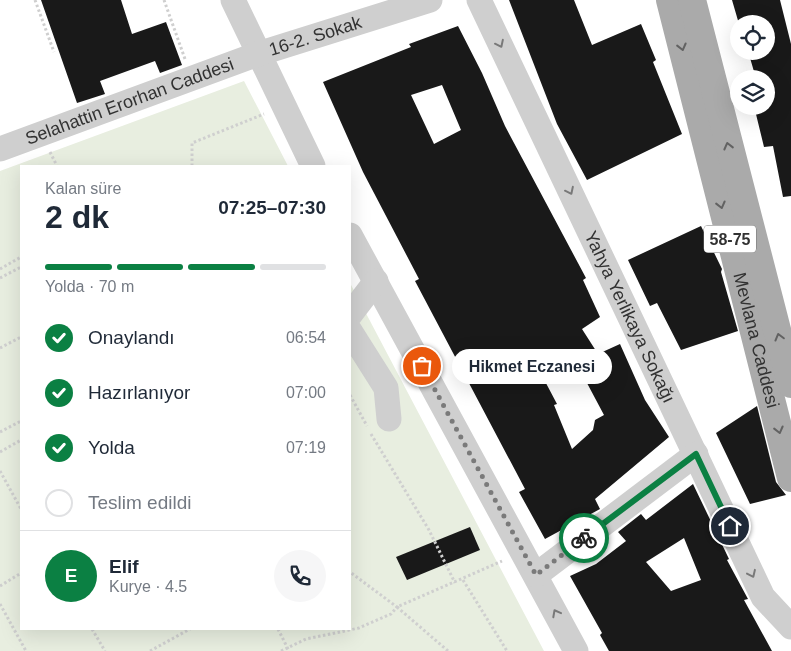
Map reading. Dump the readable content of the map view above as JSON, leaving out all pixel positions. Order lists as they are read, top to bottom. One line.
{"streets":{"main road":["58-75","Mevlana Caddesi"],"street":["16-2. Sokak","Selahattin Erorhan Caddesi","Yahya Yerlikaya Sokağı"]},"crossings":[["16-2. Sokak","Selahattin Erorhan Caddesi"]],"places":["Hikmet Eczanesi"],"page":{"heading":["2 dk","Kalan süre","07:25–07:30"],"panel":["Elif","Kurye · 4.5"],"bar":"Yolda · 70 m","list":[["Onaylandı","06:54"],["Hazırlanıyor","07:00"],["Yolda","07:19"],"Teslim edildi"],"bubble":"Hikmet Eczanesi","round":"E"}}
